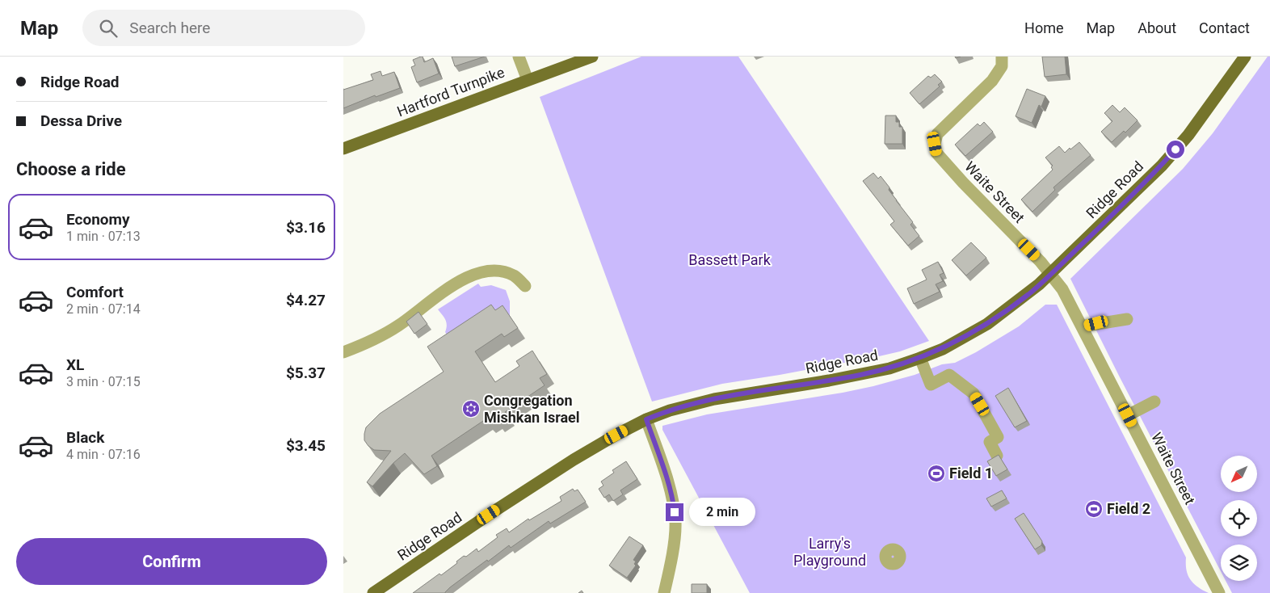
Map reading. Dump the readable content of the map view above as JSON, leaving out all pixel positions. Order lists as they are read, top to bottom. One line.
{"streets":{"main road":["Hartford Turnpike","Ridge Road"],"street":["Waite Street"]},"crossings":[["Ridge Road","Waite Street"]],"parks":["Bassett Park","Larry's Playground"],"places":{"synagogue":["Congregation Mishkan Israel"],"sports":["Field 1","Field 2"]},"north":"bottom left","page":{"header":"Map","search":"Search here","nav":["Home","Map","About","Contact"],"banner":["Ridge Road","Dessa Drive"],"heading":"Choose a ride","list":[{"name":"Economy","note":"1 min · 07:13","value":"$3.16"},{"name":"Comfort","note":"2 min · 07:14","value":"$4.27"},{"name":"XL","note":"3 min · 07:15","value":"$5.37"},{"name":"Black","note":"4 min · 07:16","value":"$3.45"}],"bubble":"2 min","buttons":"Confirm"}}
